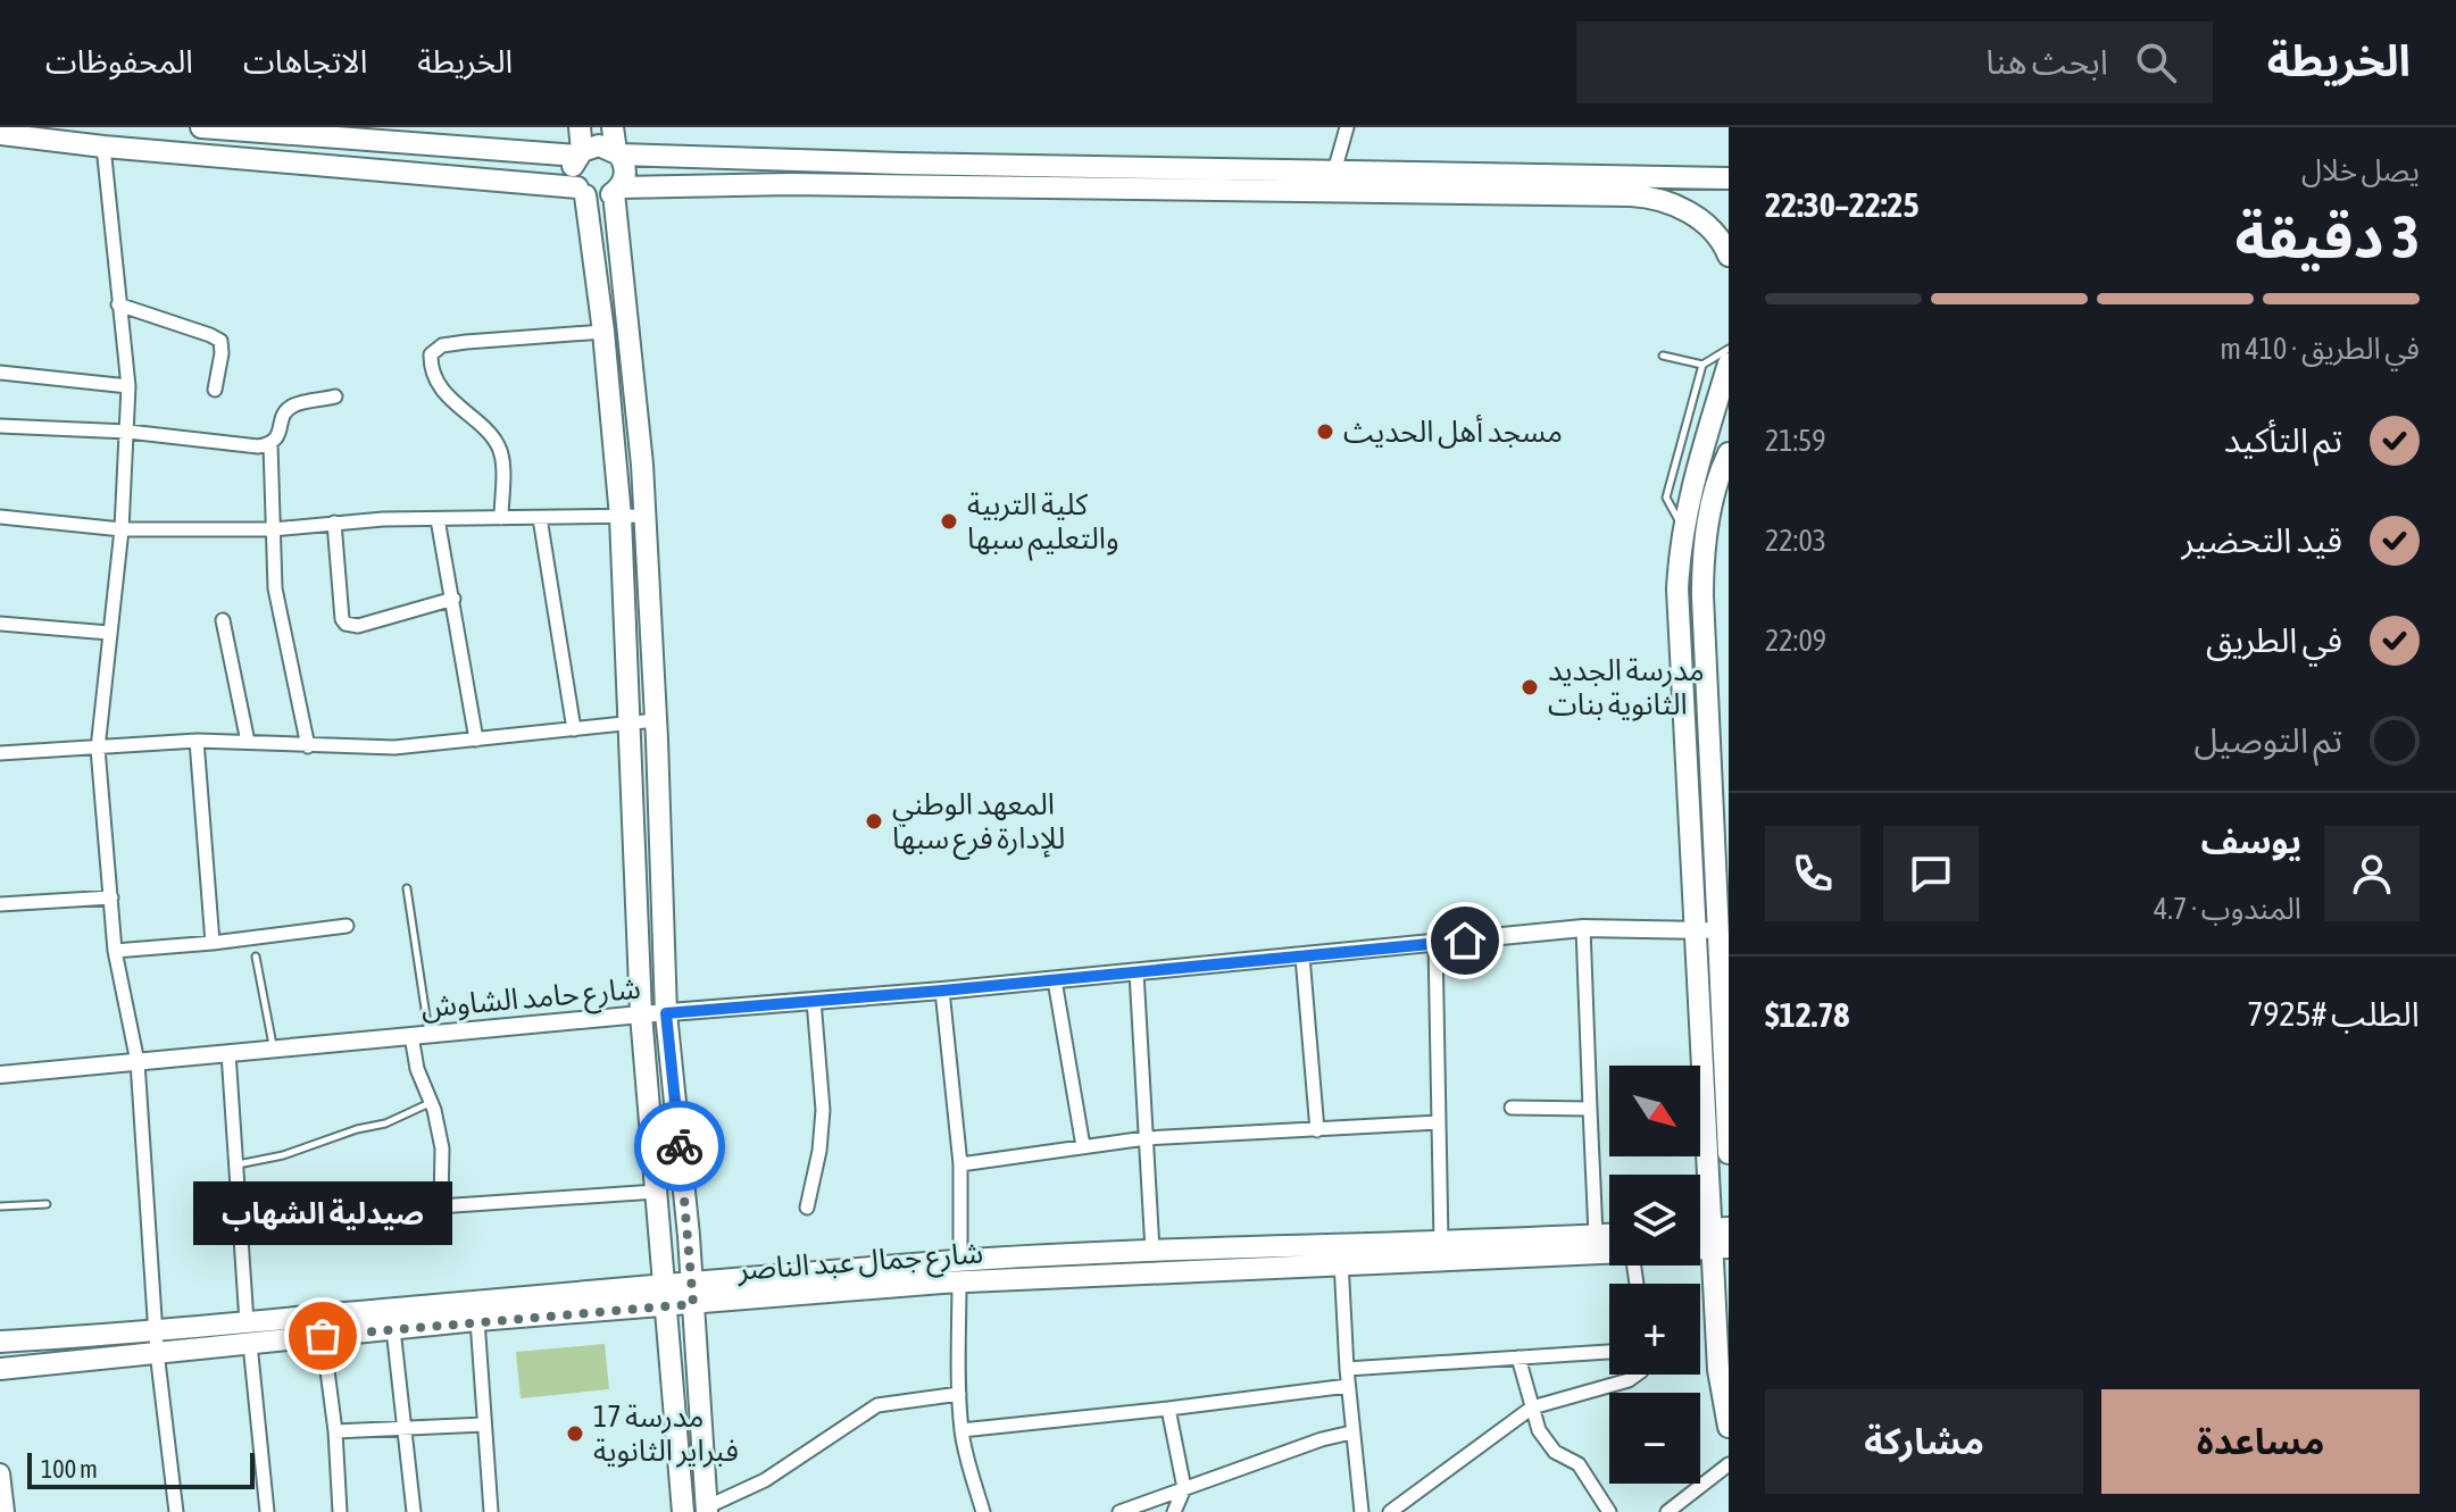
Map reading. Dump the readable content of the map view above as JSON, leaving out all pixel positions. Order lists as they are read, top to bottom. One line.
{"streets":{"main road":["شارع جمال عبد الناصر"],"street":["شارع حامد الشاوش"]},"places":["مسجد أهل الحديث","كلية التربية والتعليم سبها","مدرسة الجديد الثانوية بنات","المعهد الوطني للإدارة فرع سبها","صيدلية الشهاب","مدرسة 17 فبراير الثانوية"],"scale_bar":"100 m","north":"bottom right","page":{"header":"الخريطة","search":"ابحث هنا","nav":["الخريطة","الاتجاهات","المحفوظات"],"heading":["3 دقيقة","يصل خلال","22:25–22:30"],"panel":["يوسف","المندوب · 4.7","الطلب #7925","$12.78"],"bar":"في الطريق · 410 m","list":[["تم التأكيد","21:59"],["قيد التحضير","22:03"],["في الطريق","22:09"],"تم التوصيل"],"map_buttons":["+","−"],"bubble":"صيدلية الشهاب","buttons":["مساعدة","مشاركة"],"scale":"100 m"}}
